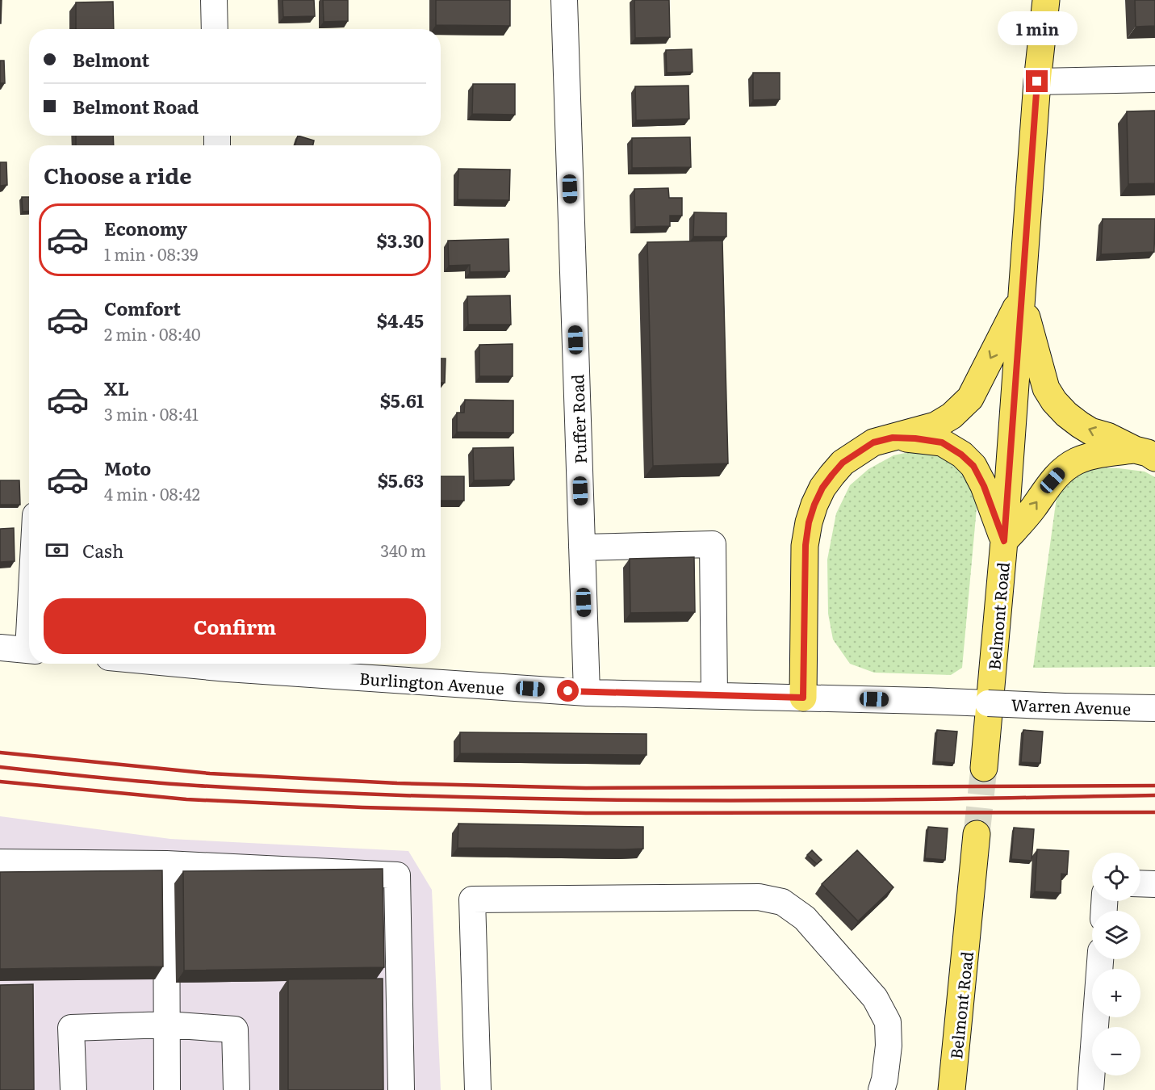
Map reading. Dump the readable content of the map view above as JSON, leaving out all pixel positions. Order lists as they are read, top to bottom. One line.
{"streets":{"main road":["Belmont Road"],"street":["Puffer Road","Burlington Avenue","Warren Avenue"]},"crossings":[["Puffer Road","Burlington Avenue"],["Burlington Avenue","Warren Avenue"]],"page":{"bubble":"1 min","banner":["Belmont","Belmont Road"],"heading":"Choose a ride","list":[{"name":"Economy","note":"1 min · 08:39","value":"$3.30"},{"name":"Comfort","note":"2 min · 08:40","value":"$4.45"},{"name":"XL","note":"3 min · 08:41","value":"$5.61"},{"name":"Moto","note":"4 min · 08:42","value":"$5.63"}],"pay":["Cash","340 m"],"buttons":"Confirm","map_buttons":["+","−"]}}
